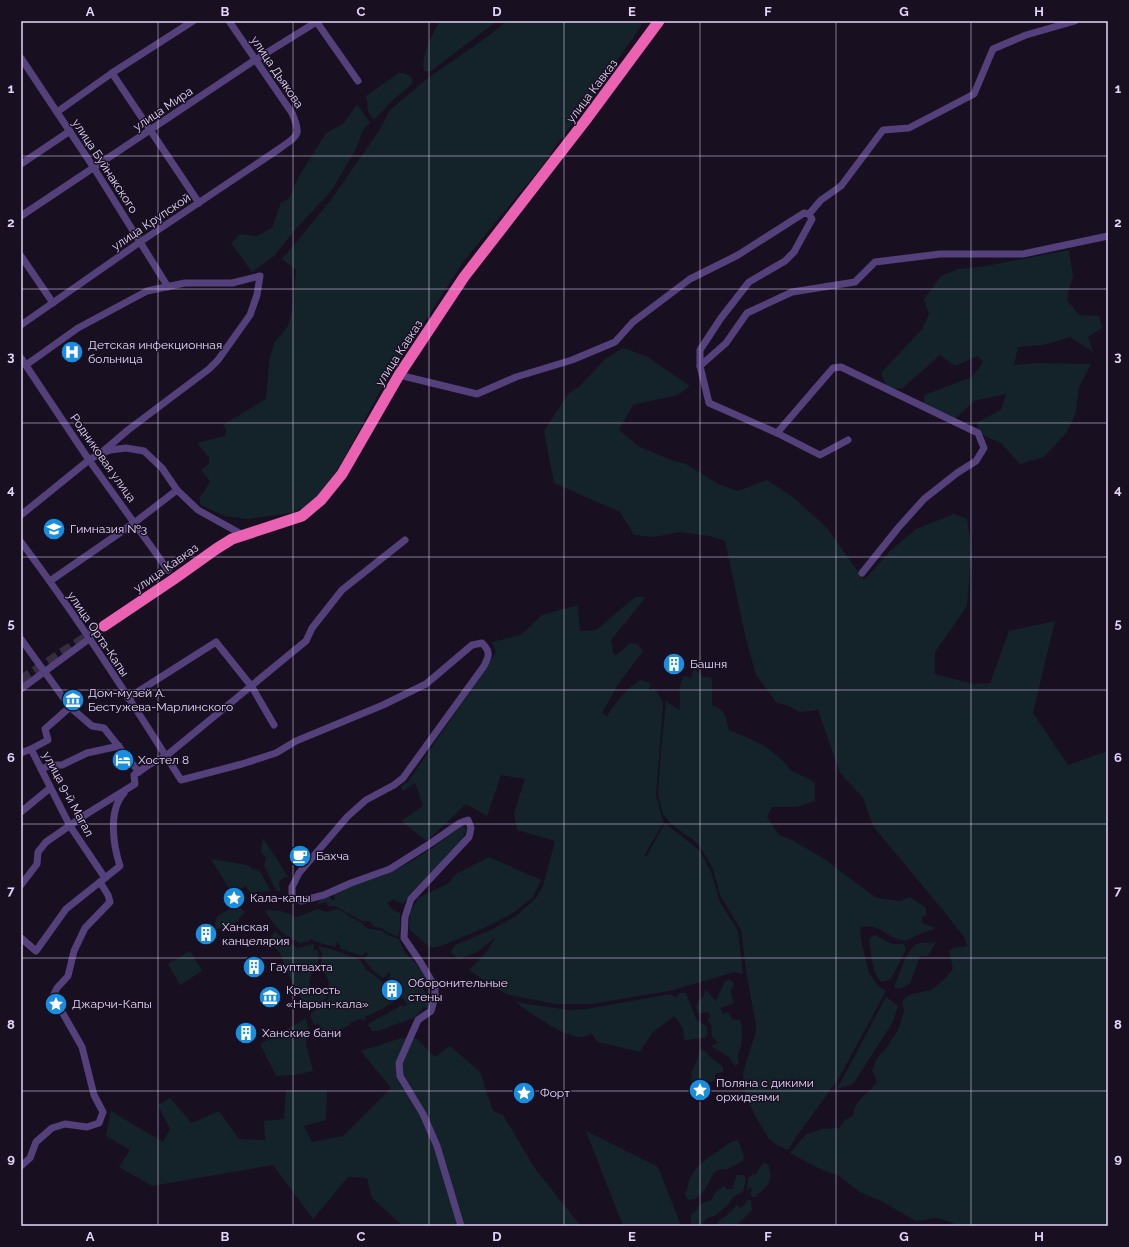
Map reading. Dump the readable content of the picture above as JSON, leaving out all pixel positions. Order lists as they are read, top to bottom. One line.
{"streets":{"highway":["улица Кавказ"],"street":["улица Дьякова","улица Мира","улица Буйнакского","улица Крупской","Родниковая улица","улица Орта-Капы","улица 9-й Магал"]},"crossings":[["улица Дьякова","улица Мира"],["улица Дьякова","улица Крупской"],["улица Мира","улица Буйнакского"],["улица Буйнакского","улица Крупской"]],"places":{"hospital":["Детская инфекционная больница"],"school or university":["Гимназия №3"],"building":["Башня","Ханская канцелярия","Гауптвахта","Оборонительные стены","Ханские бани"],"museum":["Дом-музей А. Бестужева-Марлинского","Крепость «Нарын-кала»"],"hotel":["Хостел 8"],"cafe":["Бахча"],"place":["Кала-капы","Джарчи-Капы","Поляна с дикими орхидеями","Форт"]},"grid":{"columns":["A","B","C","D","E","F","G","H"],"rows":["1","2","3","4","5","6","7","8","9"]}}
